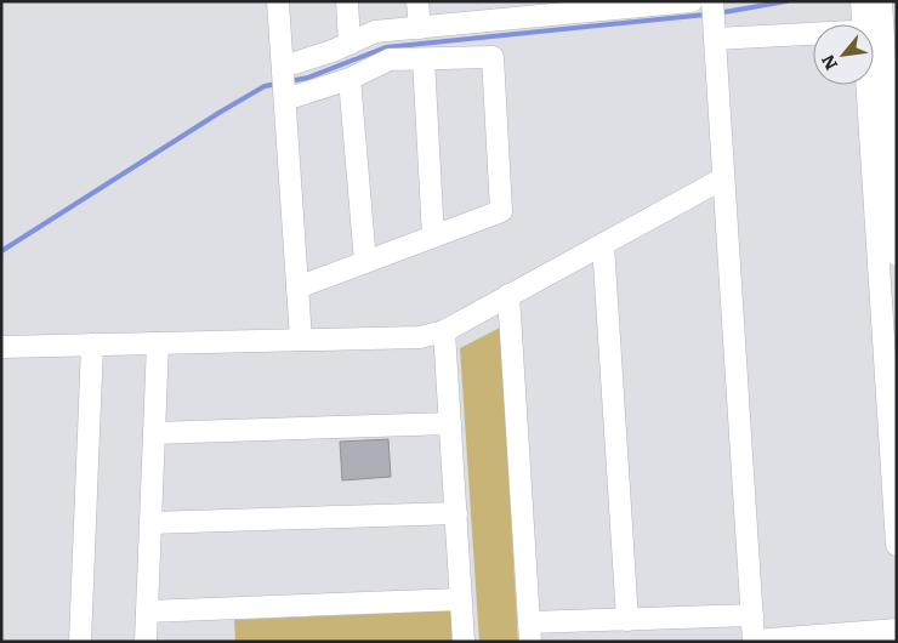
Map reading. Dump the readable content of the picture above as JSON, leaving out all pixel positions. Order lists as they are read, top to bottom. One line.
{"north":"bottom left"}
